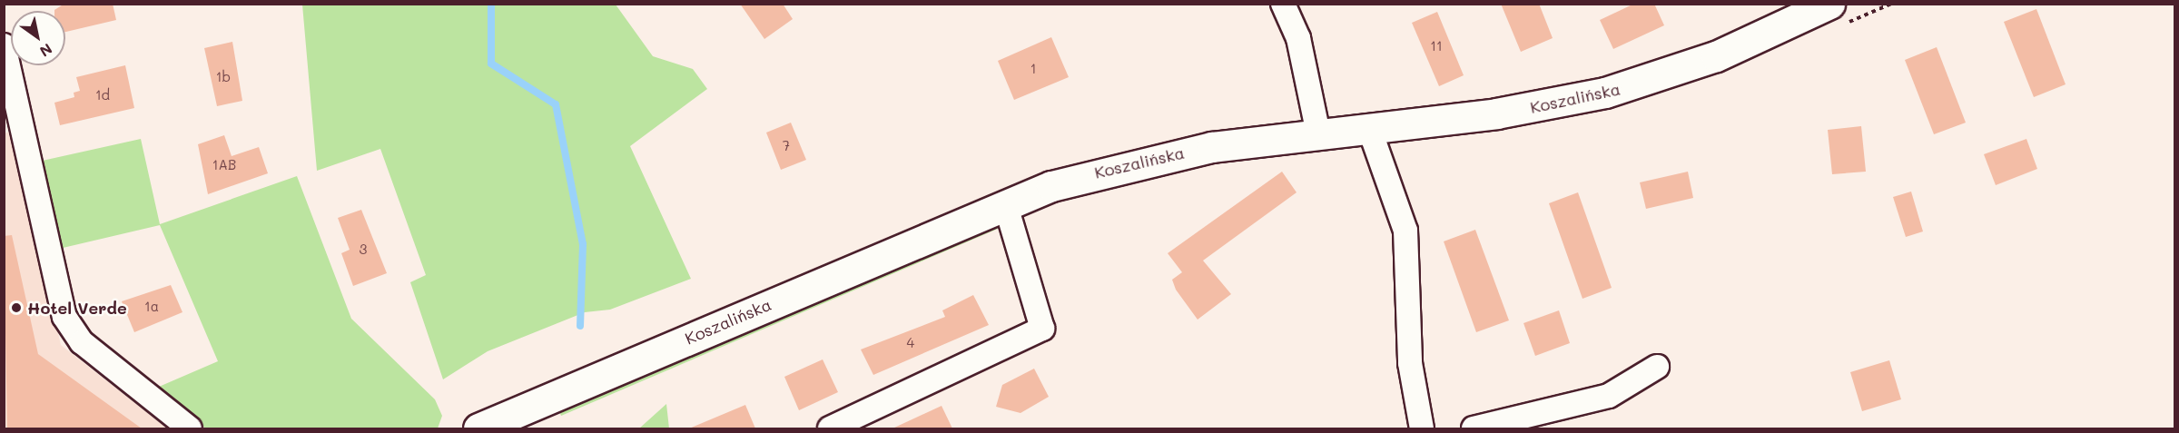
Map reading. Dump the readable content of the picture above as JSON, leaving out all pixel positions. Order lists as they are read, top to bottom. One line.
{"streets":{"main road":["Koszalińska"]},"places":["Hotel Verde"],"house_numbers":["11","1","1b","1d","7","1AB","3","1a","4"],"north":"bottom right"}
